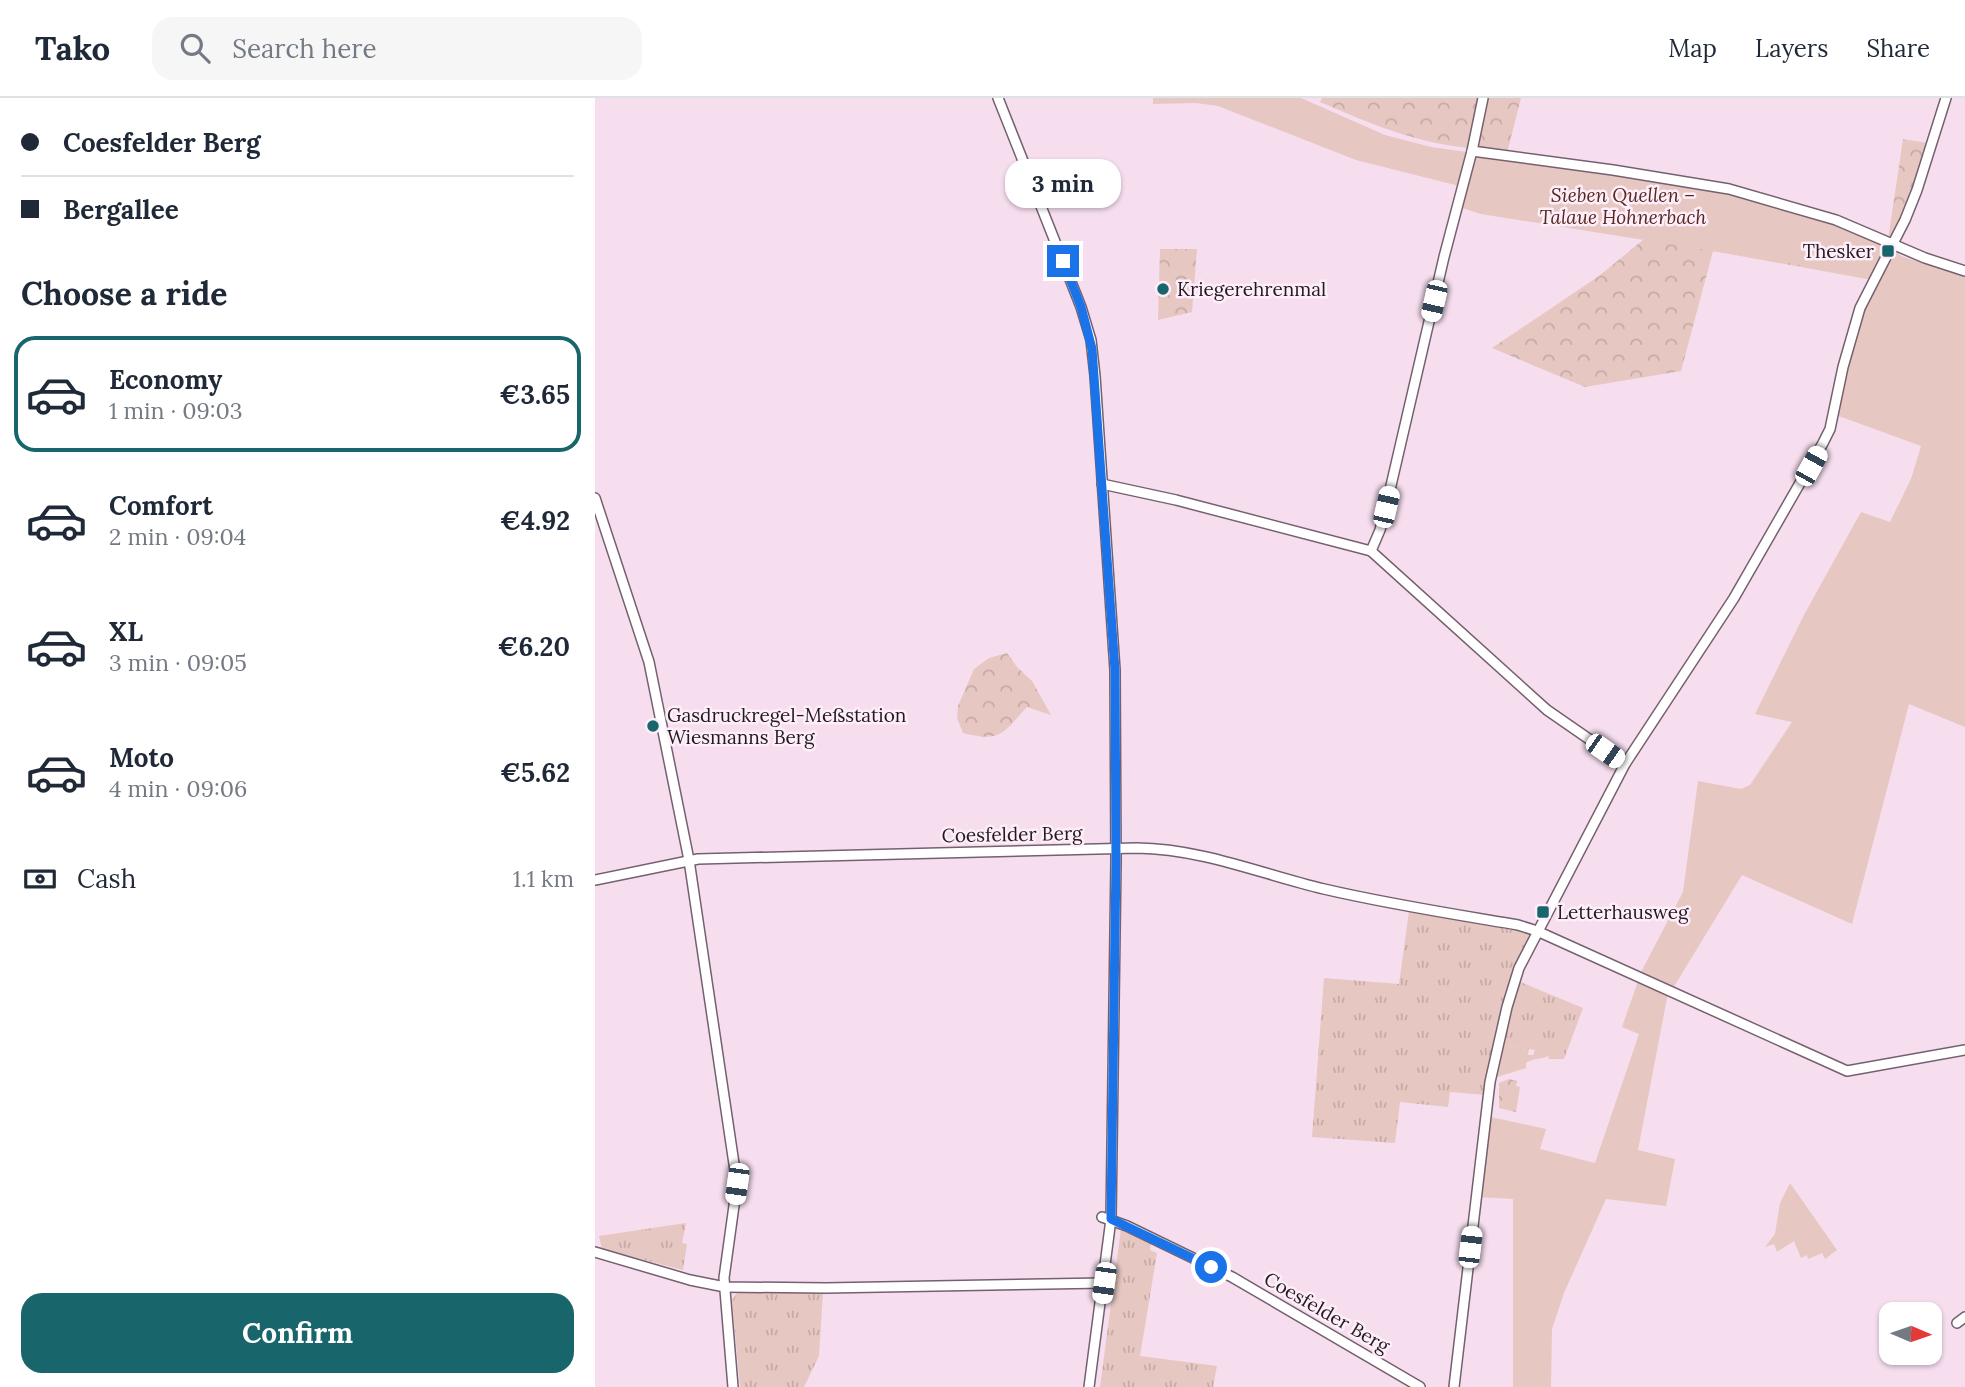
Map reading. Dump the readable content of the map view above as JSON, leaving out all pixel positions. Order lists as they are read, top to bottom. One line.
{"streets":{"street":["Coesfelder Berg"]},"parks":["Sieben Quellen – Talaue Hohnerbach"],"places":{"transit":["Thesker","Letterhausweg"],"other":["Kriegerehrenmal","Gasdruckregel-Meßstation Wiesmanns Berg"]},"north":"right","page":{"header":"Tako","search":"Search here","nav":["Map","Layers","Share"],"banner":["Coesfelder Berg","Bergallee"],"bubble":"3 min","heading":"Choose a ride","list":[{"name":"Economy","note":"1 min · 09:03","value":"€3.65"},{"name":"Comfort","note":"2 min · 09:04","value":"€4.92"},{"name":"XL","note":"3 min · 09:05","value":"€6.20"},{"name":"Moto","note":"4 min · 09:06","value":"€5.62"}],"pay":["Cash","1.1 km"],"buttons":"Confirm"}}
